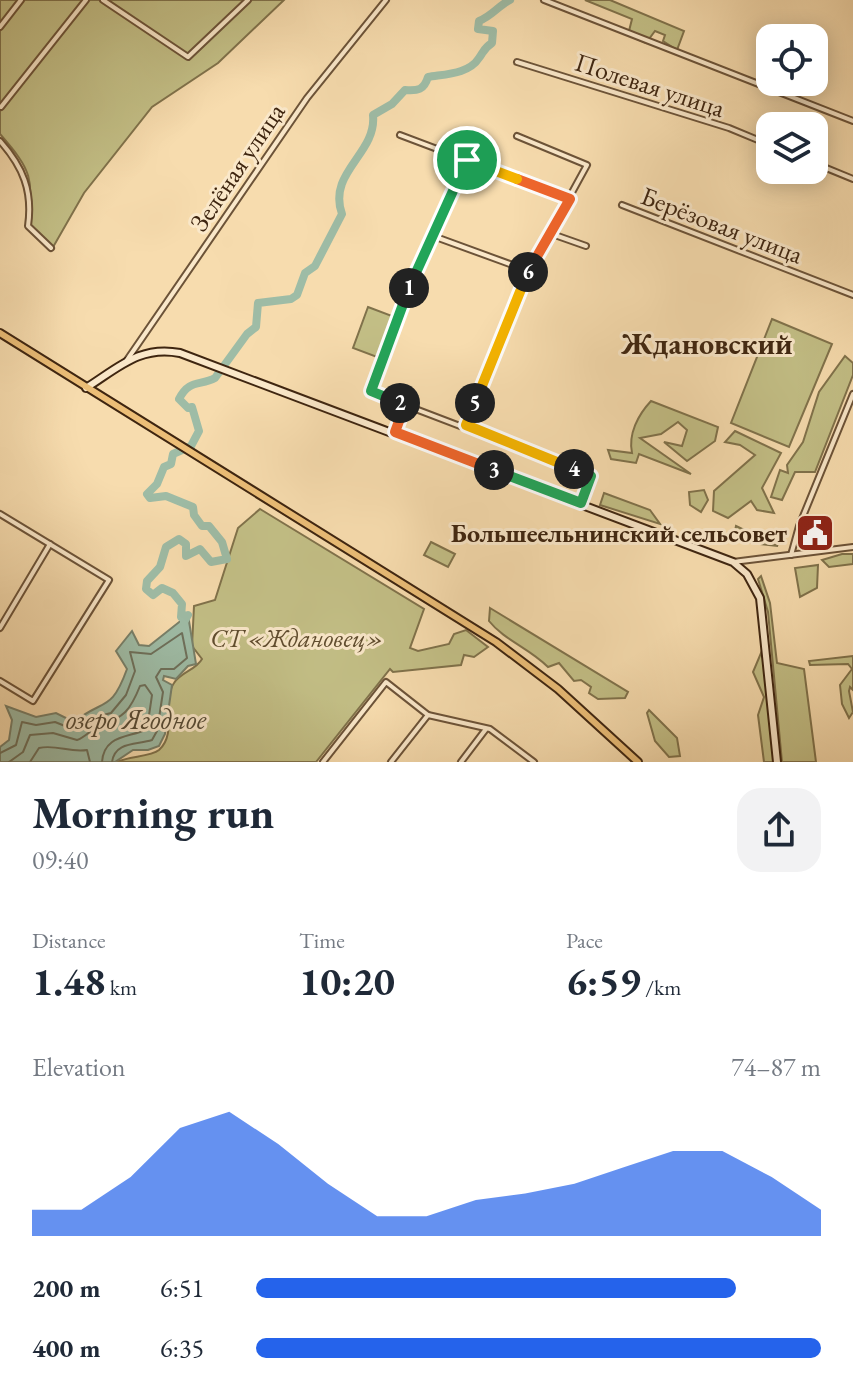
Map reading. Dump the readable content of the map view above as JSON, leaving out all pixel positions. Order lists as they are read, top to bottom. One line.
{"streets":{"street":["Полевая улица","Зелёная улица","Берёзовая улица"]},"districts":["Ждановский"],"water":["озеро Ягодное"],"parks":["СТ «Ждановец»"],"places":{"public building":["Большеельнинский сельсовет"]},"page":{"pins":["6","1","2","5","4","3"],"heading":["Morning run","09:40"],"stats":[["Distance","1.48 km"],["Time","10:20"],["Pace","6:59 /km"]],"chart":["Elevation","74–87 m"],"list":[{"name":"200 m","note":"6:51"},{"name":"400 m","note":"6:35"}]}}
